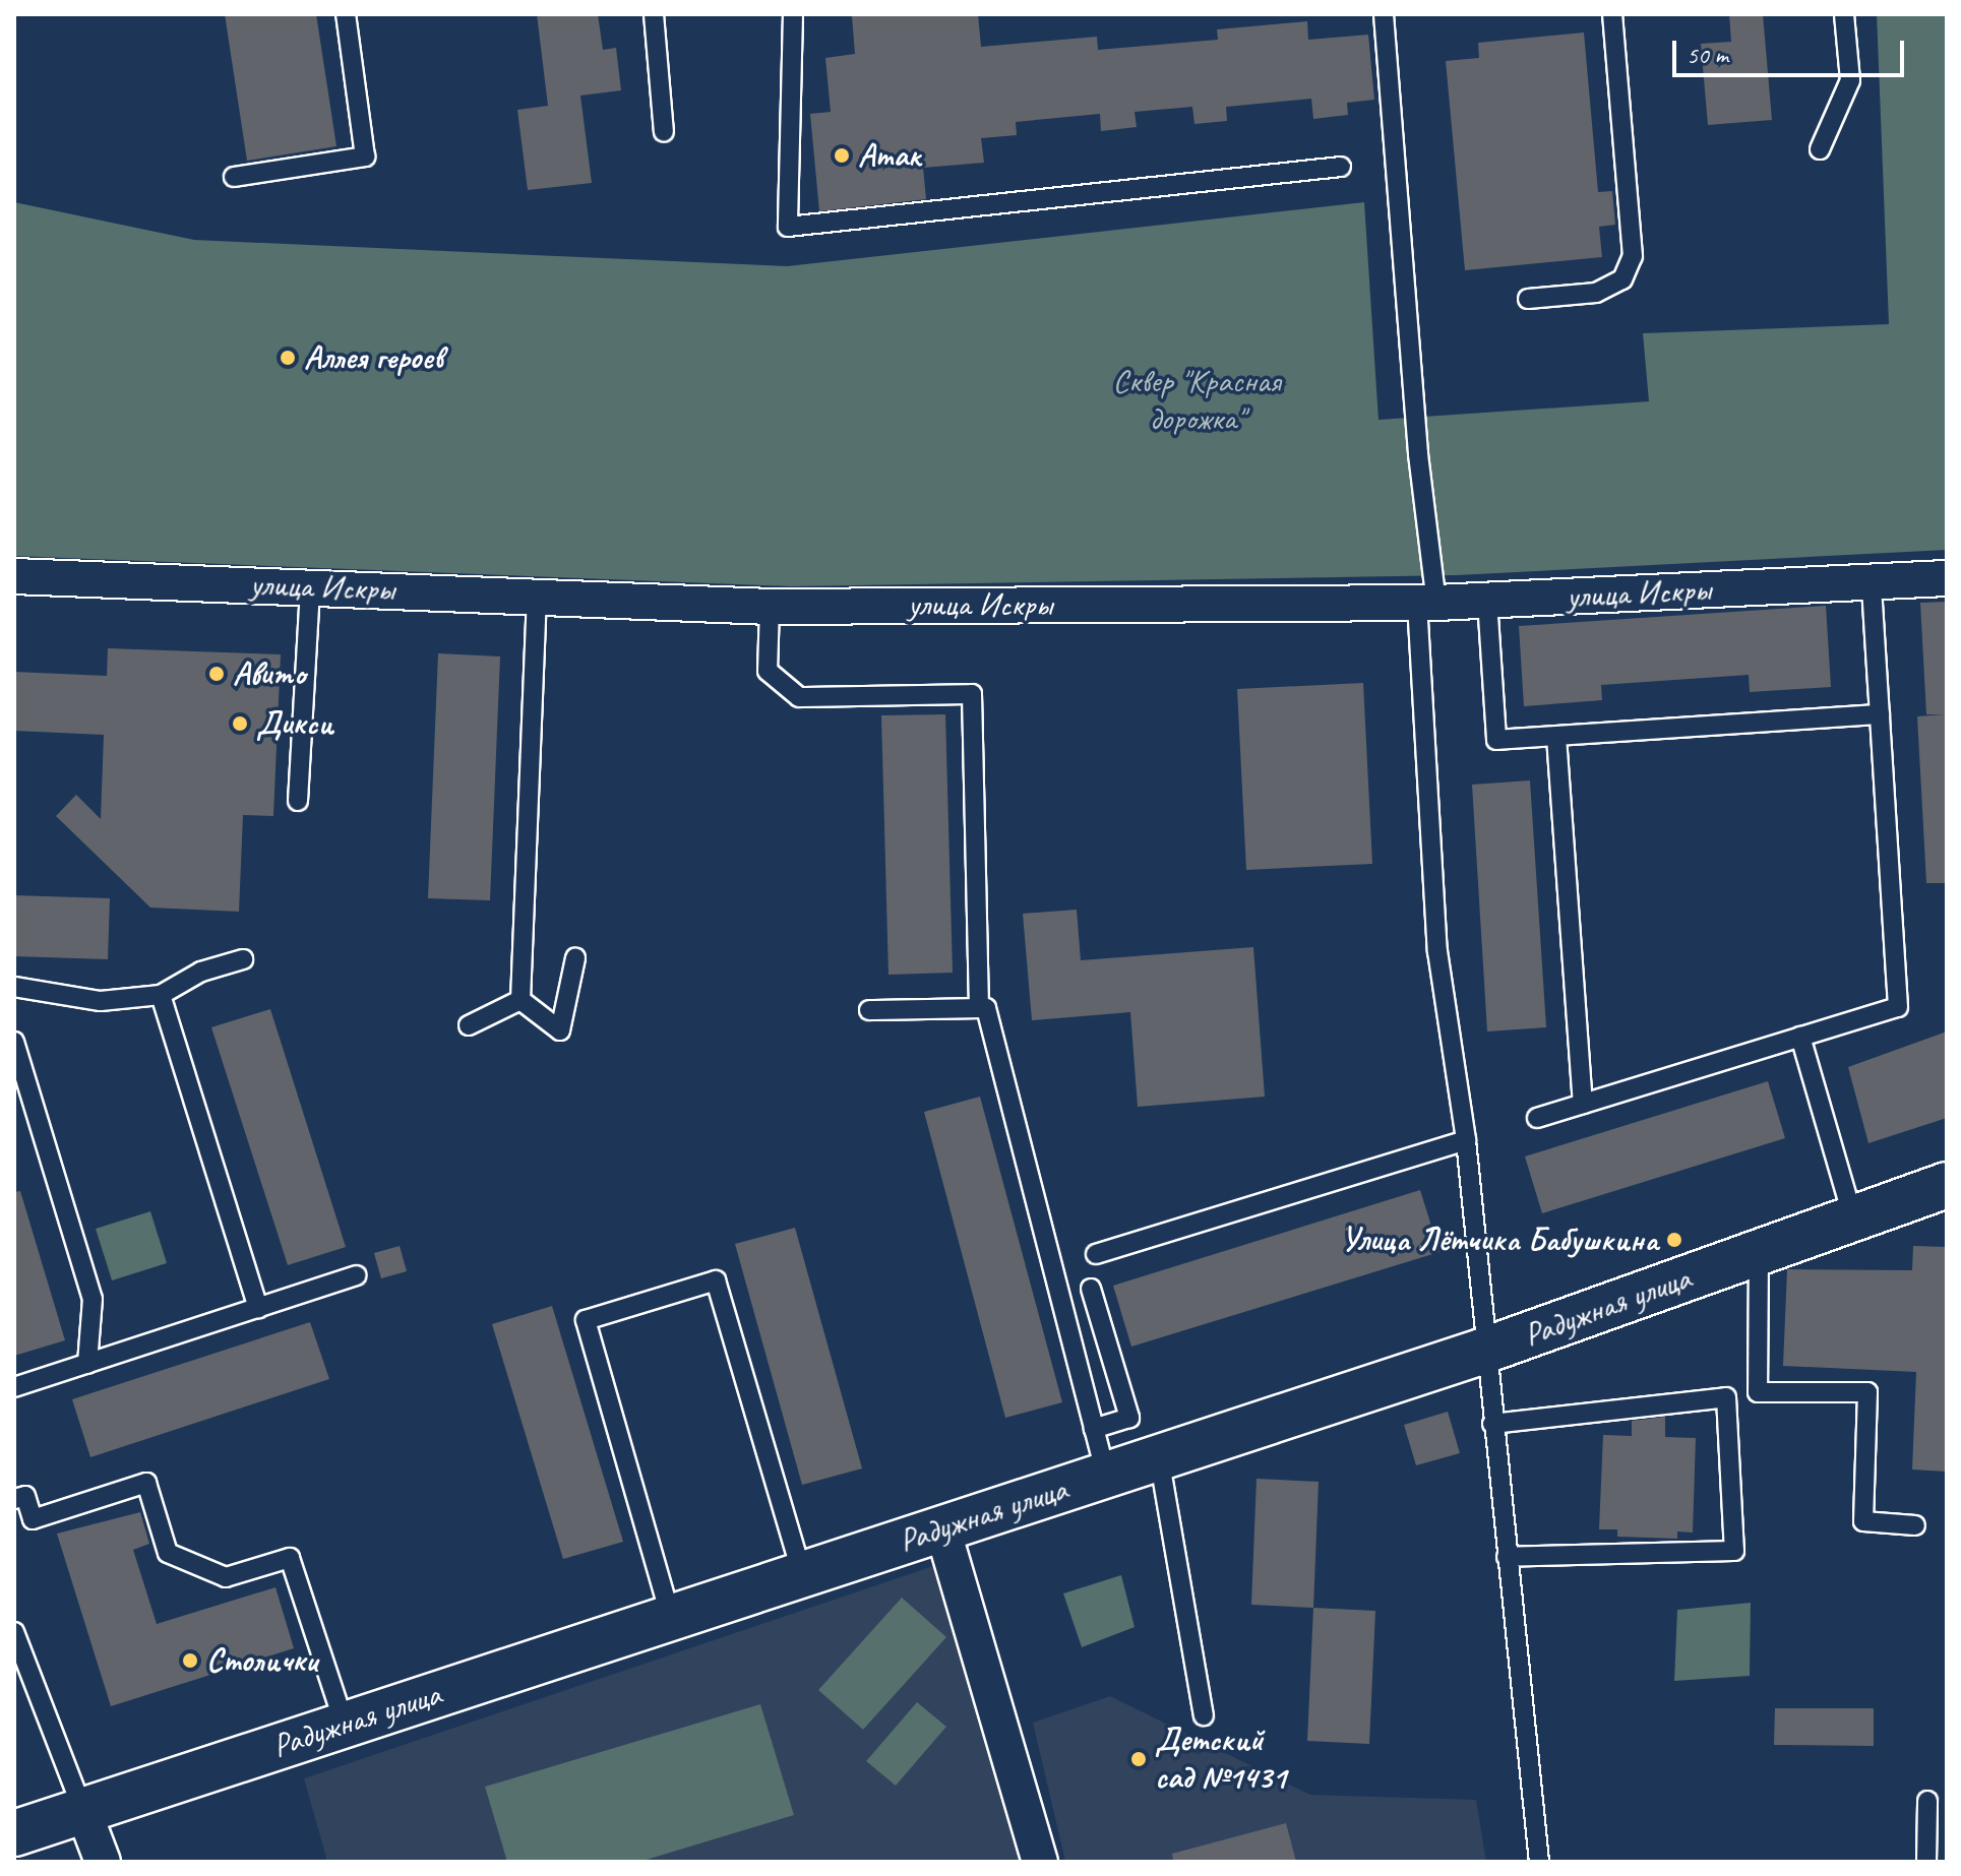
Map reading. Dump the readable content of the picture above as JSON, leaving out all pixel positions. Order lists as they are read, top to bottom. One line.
{"streets":{"street":["улица Искры","Радужная улица"]},"parks":["Сквер \"Красная дорожка\""],"places":["Атак","Аллея героев","Авито","Дикси","Улица Лётчика Бабушкина","Столички","Детский сад №1431"],"scale_bar":"50 m"}
